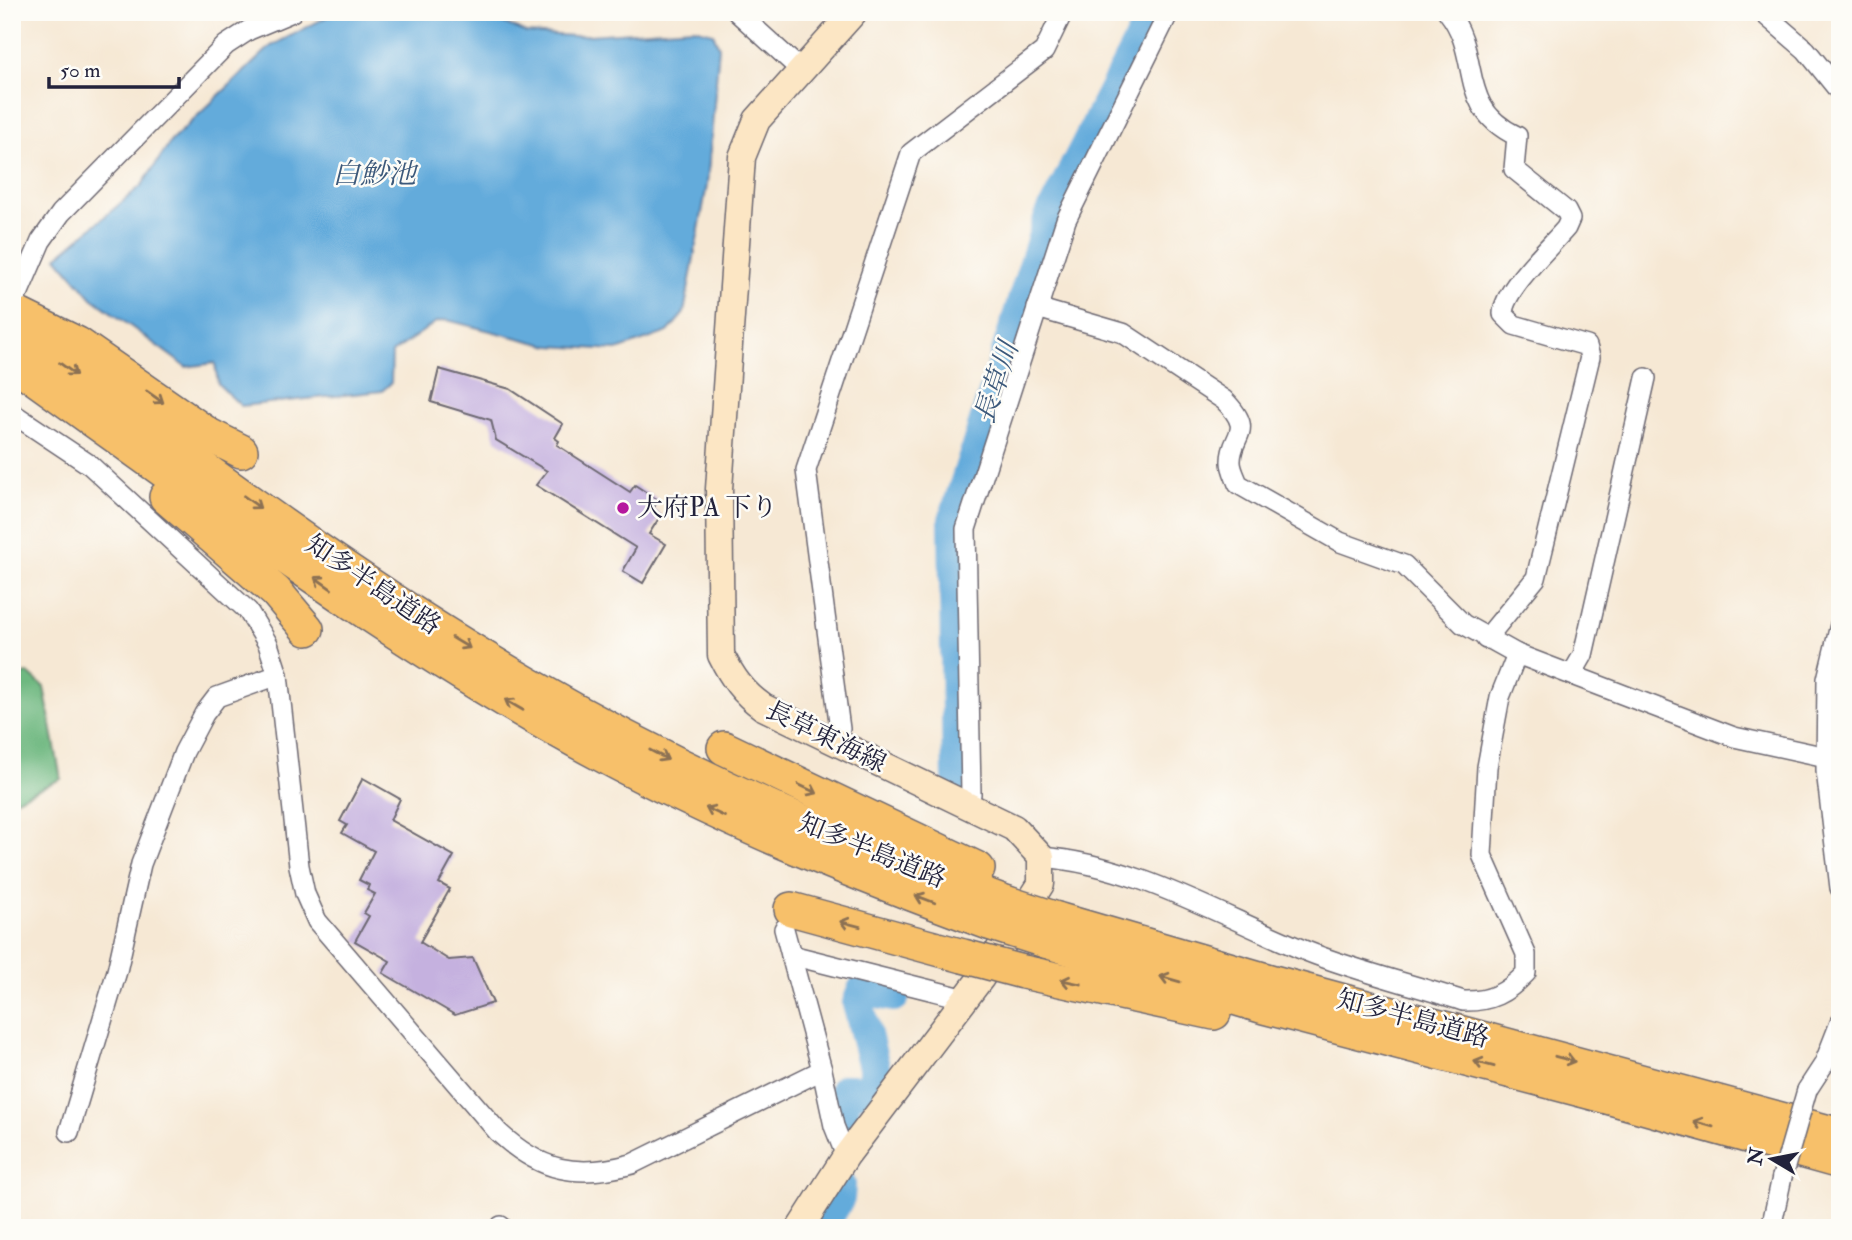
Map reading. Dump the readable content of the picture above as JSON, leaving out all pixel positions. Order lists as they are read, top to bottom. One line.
{"streets":{"highway":["知多半島道路"],"main road":["長草東海線"]},"water":["白魦池","長草川"],"places":["大府PA 下り"],"scale_bar":"50 m","north":"left"}
